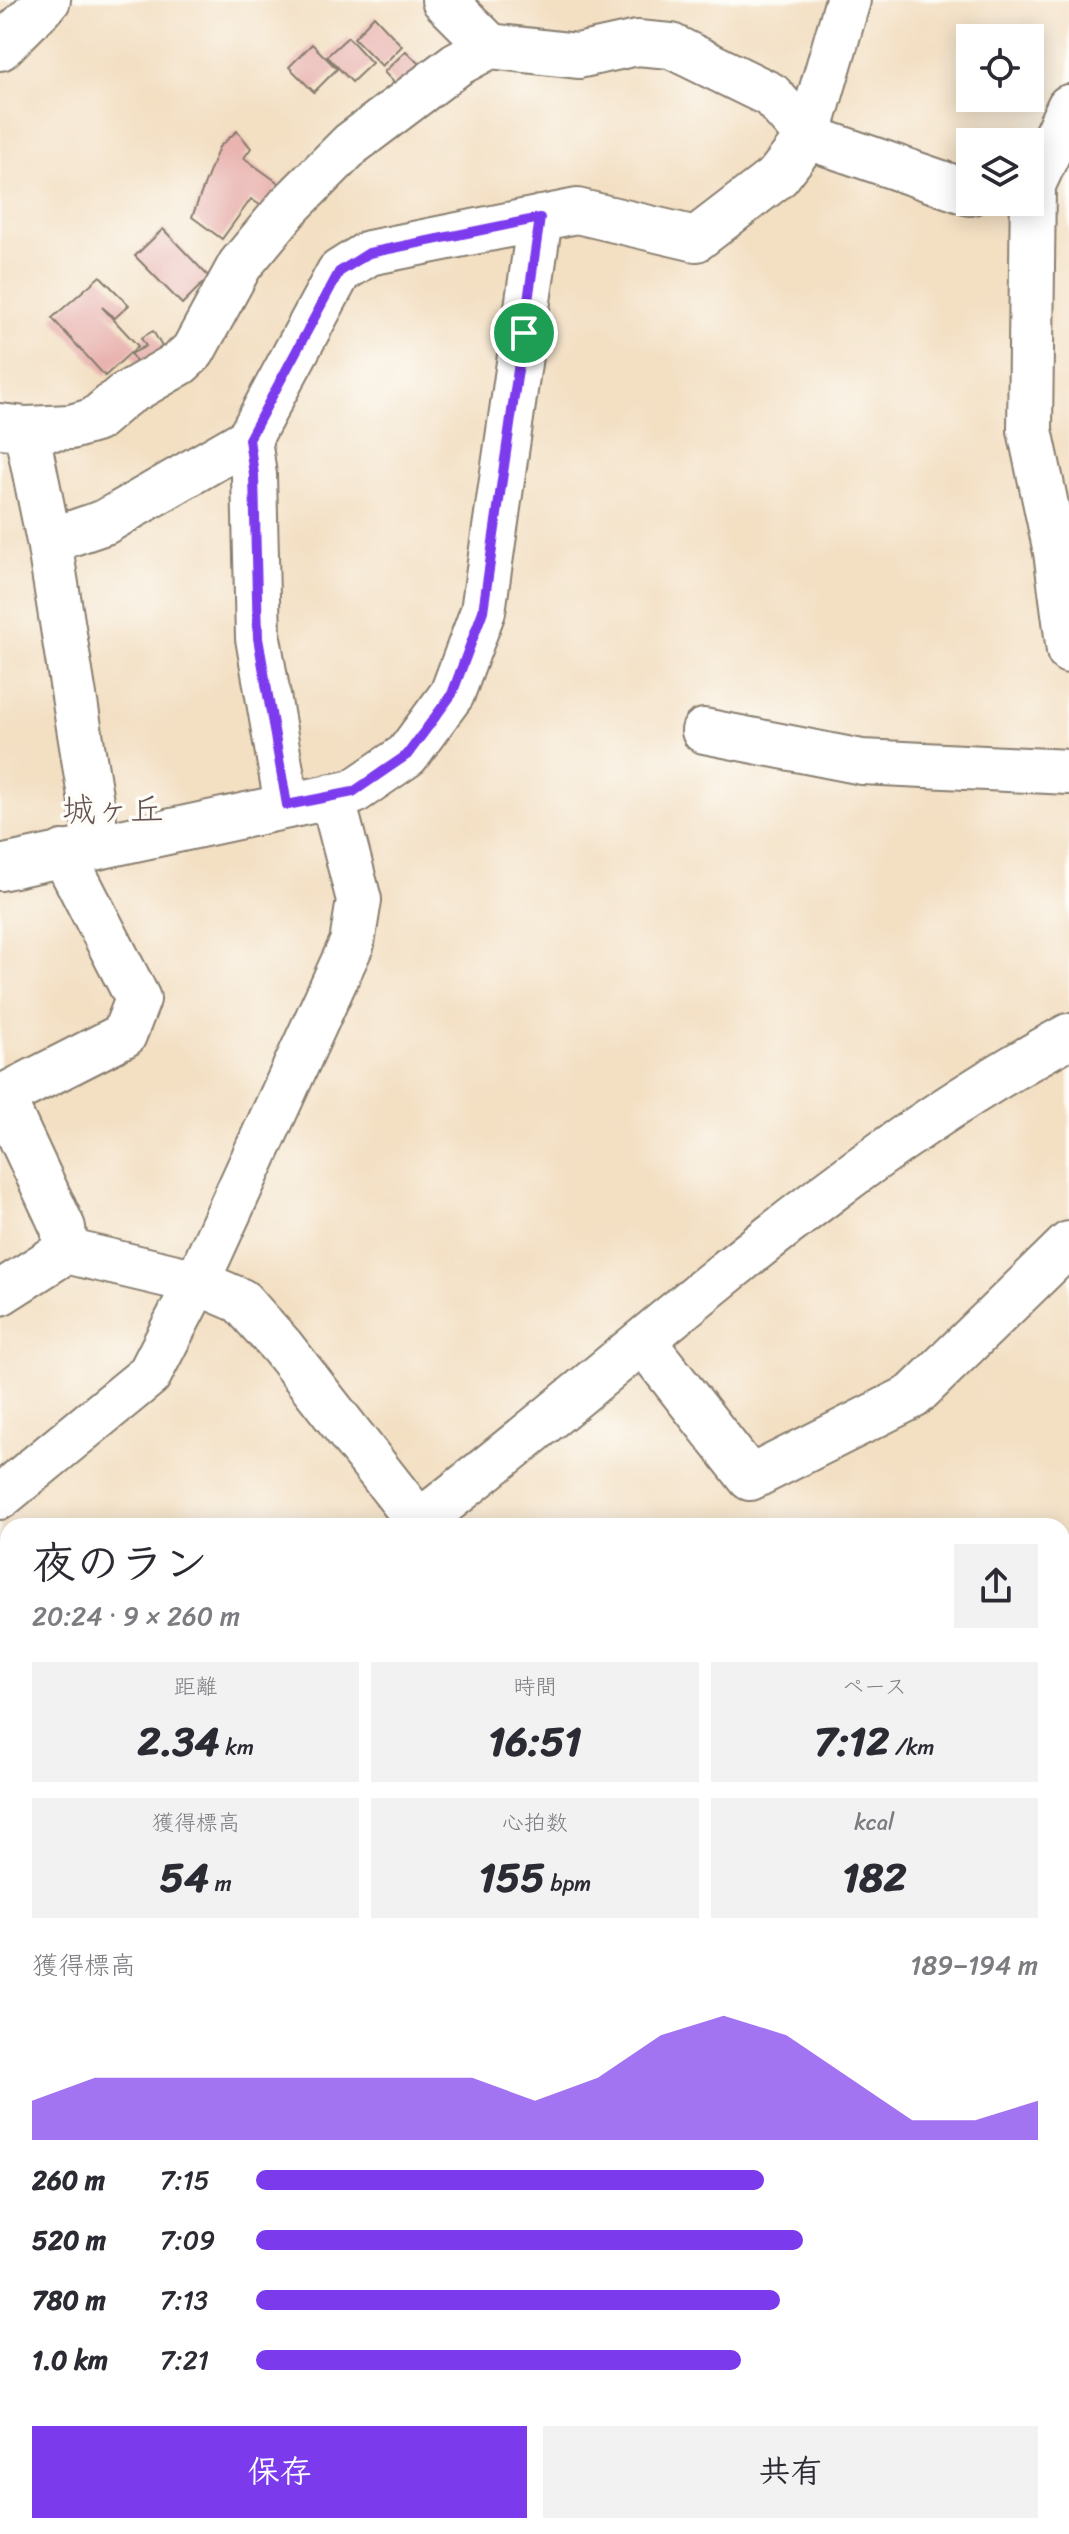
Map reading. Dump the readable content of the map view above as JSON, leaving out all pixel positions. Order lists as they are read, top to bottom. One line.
{"districts":["城ヶ丘"],"page":{"heading":["夜のラン","20:24 · 9 × 260 m"],"stats":[["距離","2.34 km"],["時間","16:51"],["ペース","7:12 /km"],["獲得標高","54 m"],["心拍数","155 bpm"],["kcal","182"]],"chart":["獲得標高","189–194 m"],"list":[{"name":"260 m","note":"7:15"},{"name":"520 m","note":"7:09"},{"name":"780 m","note":"7:13"},{"name":"1.0 km","note":"7:21"}],"buttons":["保存","共有"]}}
